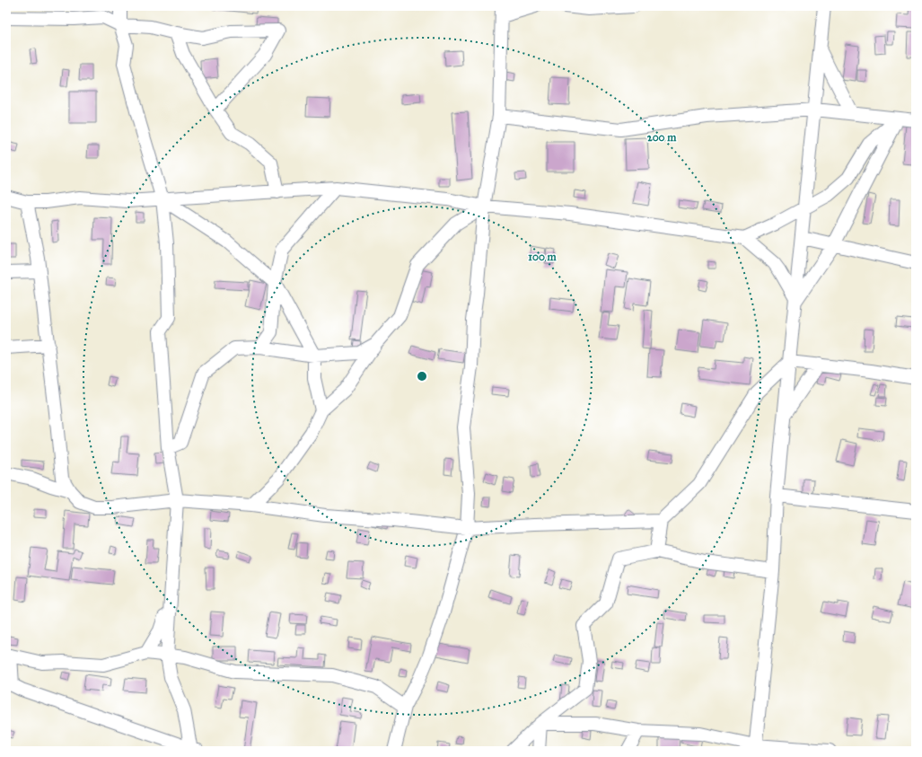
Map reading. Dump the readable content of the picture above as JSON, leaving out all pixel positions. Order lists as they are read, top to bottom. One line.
{"rings":["200 m","100 m"]}
